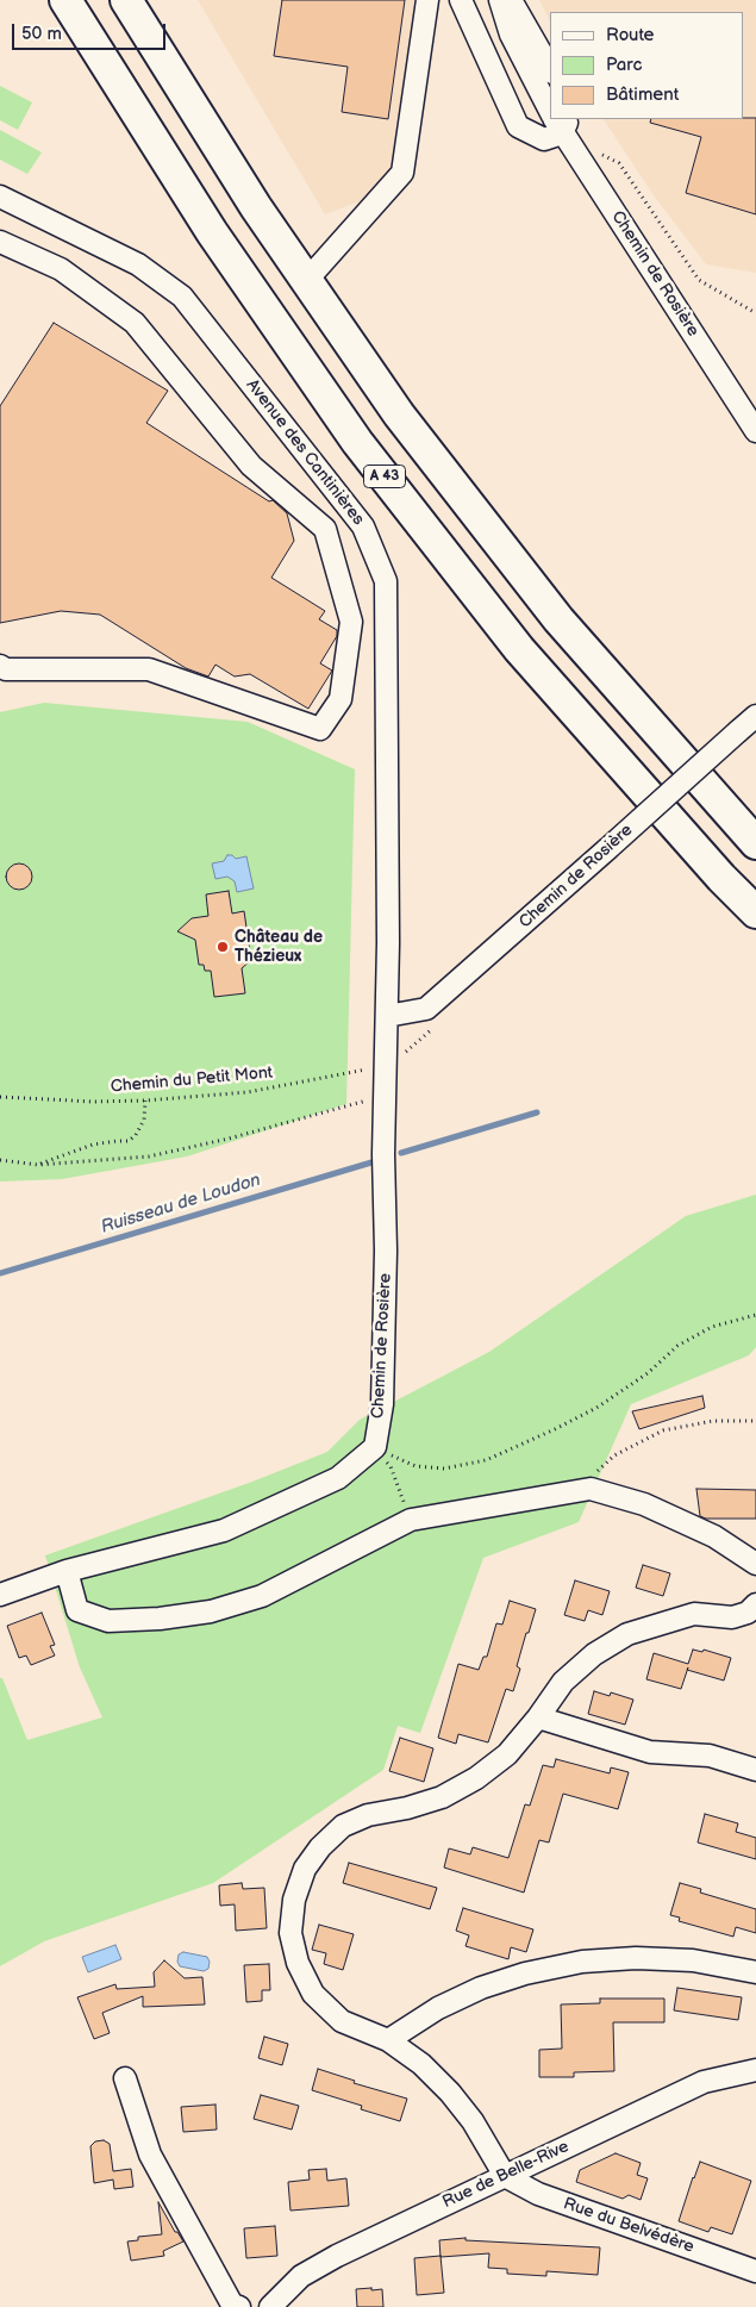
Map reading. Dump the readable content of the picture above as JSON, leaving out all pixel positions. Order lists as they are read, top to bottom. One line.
{"streets":{"highway":["A 43"],"street":["Chemin de Rosière","Avenue des Cantinières","Rue de Belle-Rive","Rue du Belvédère"],"path":["Chemin du Petit Mont"]},"crossings":[["Chemin de Rosière","Avenue des Cantinières"],["Chemin de Rosière","Chemin du Petit Mont"],["Rue de Belle-Rive","Rue du Belvédère"]],"water":["Ruisseau de Loudon"],"places":["Château de Thézieux"],"legend":["Route","Parc","Bâtiment"],"scale_bar":"50 m"}
